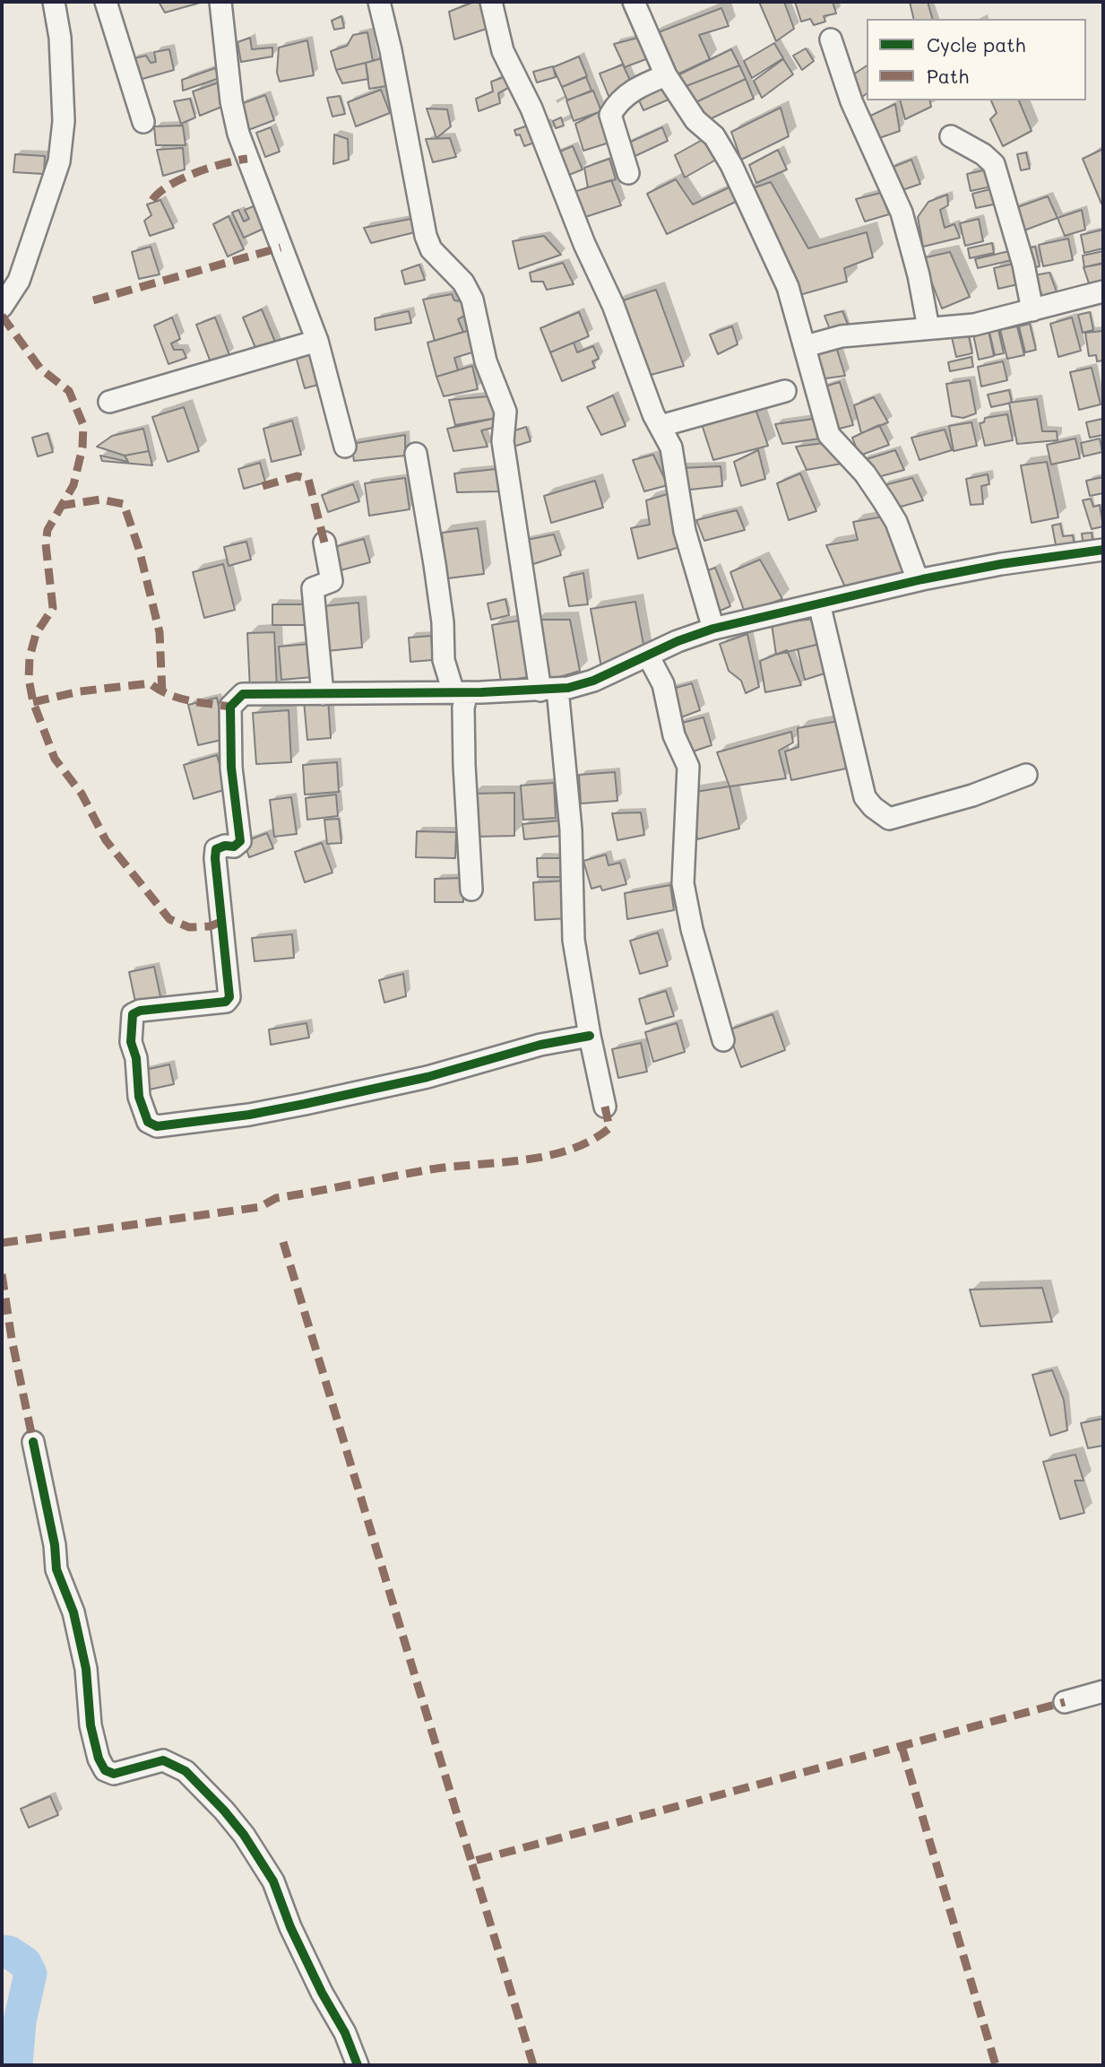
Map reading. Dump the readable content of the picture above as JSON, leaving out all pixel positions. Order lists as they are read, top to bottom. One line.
{"legend":["Cycle path","Path"]}
